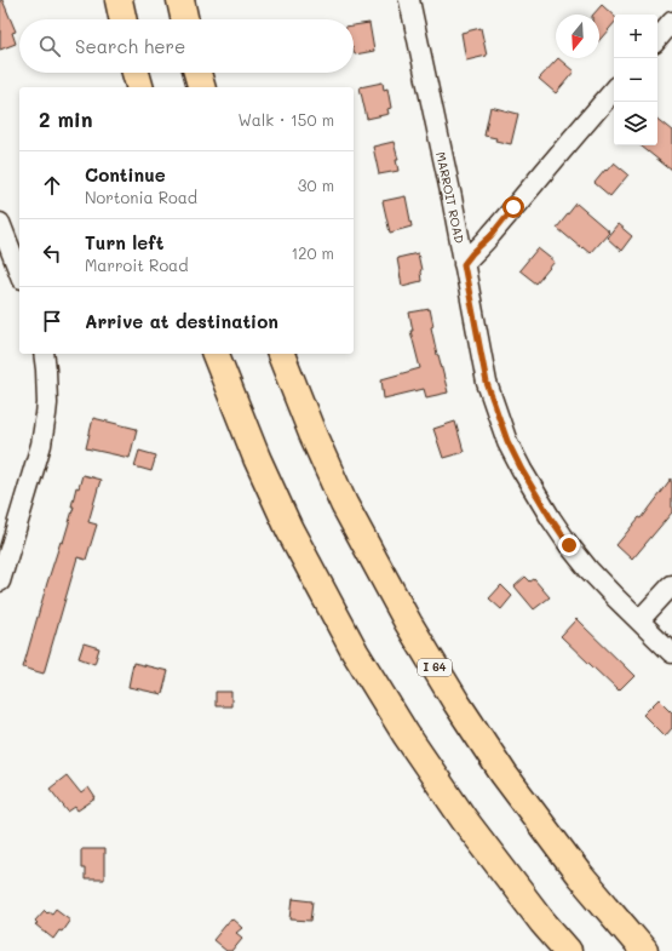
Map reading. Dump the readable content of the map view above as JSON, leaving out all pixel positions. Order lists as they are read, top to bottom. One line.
{"streets":{"highway":["I 64"],"street":["MARROIT ROAD"]},"north":"bottom","page":{"map_buttons":["+","−"],"search":"Search here","heading":["2 min","Walk · 150 m"],"list":[["Continue","Nortonia Road","30 m"],["Turn left","Marroit Road","120 m"],"Arrive at destination"]}}
